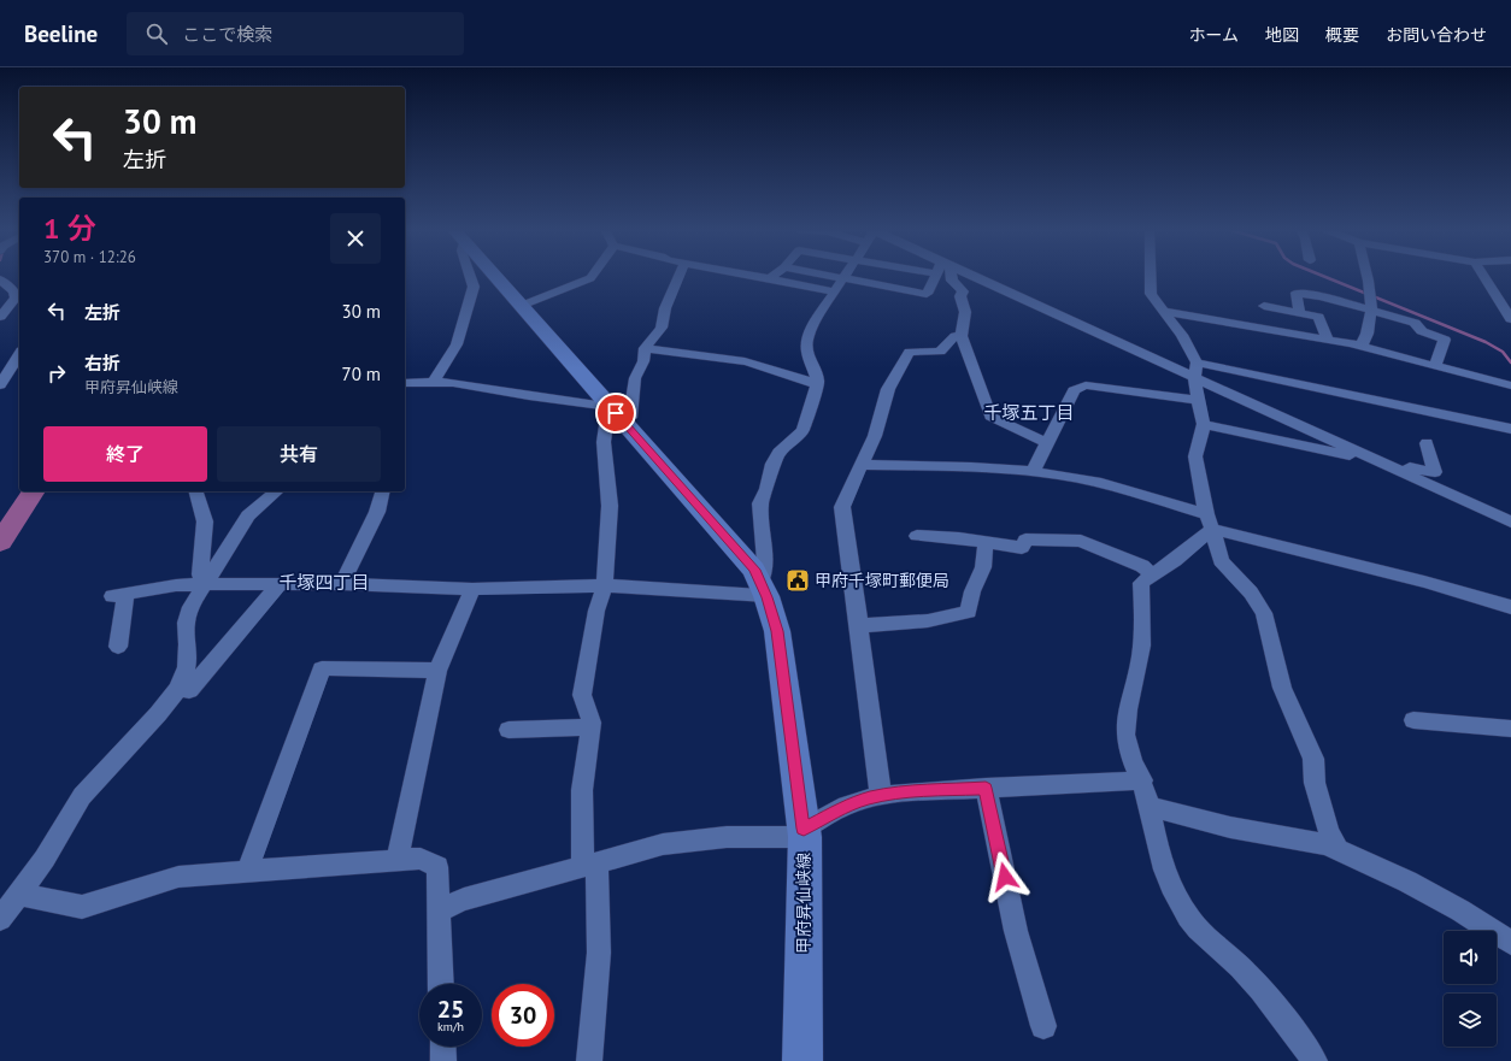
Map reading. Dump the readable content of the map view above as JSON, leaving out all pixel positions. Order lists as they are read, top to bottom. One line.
{"streets":{"main road":["甲府昇仙峡線"]},"districts":["千塚五丁目","千塚四丁目"],"places":{"public building":["甲府千塚町郵便局"]},"page":{"header":"Beeline","search":"ここで検索","nav":["ホーム","地図","概要","お問い合わせ"],"turn":["30 m","左折"],"heading":["1 分","370 m · 12:26"],"list":[{"name":"左折","value":"30 m"},{"name":"右折","note":"甲府昇仙峡線","value":"70 m"}],"buttons":["終了","共有"],"speed":"25 km/h","limit":"30"}}
